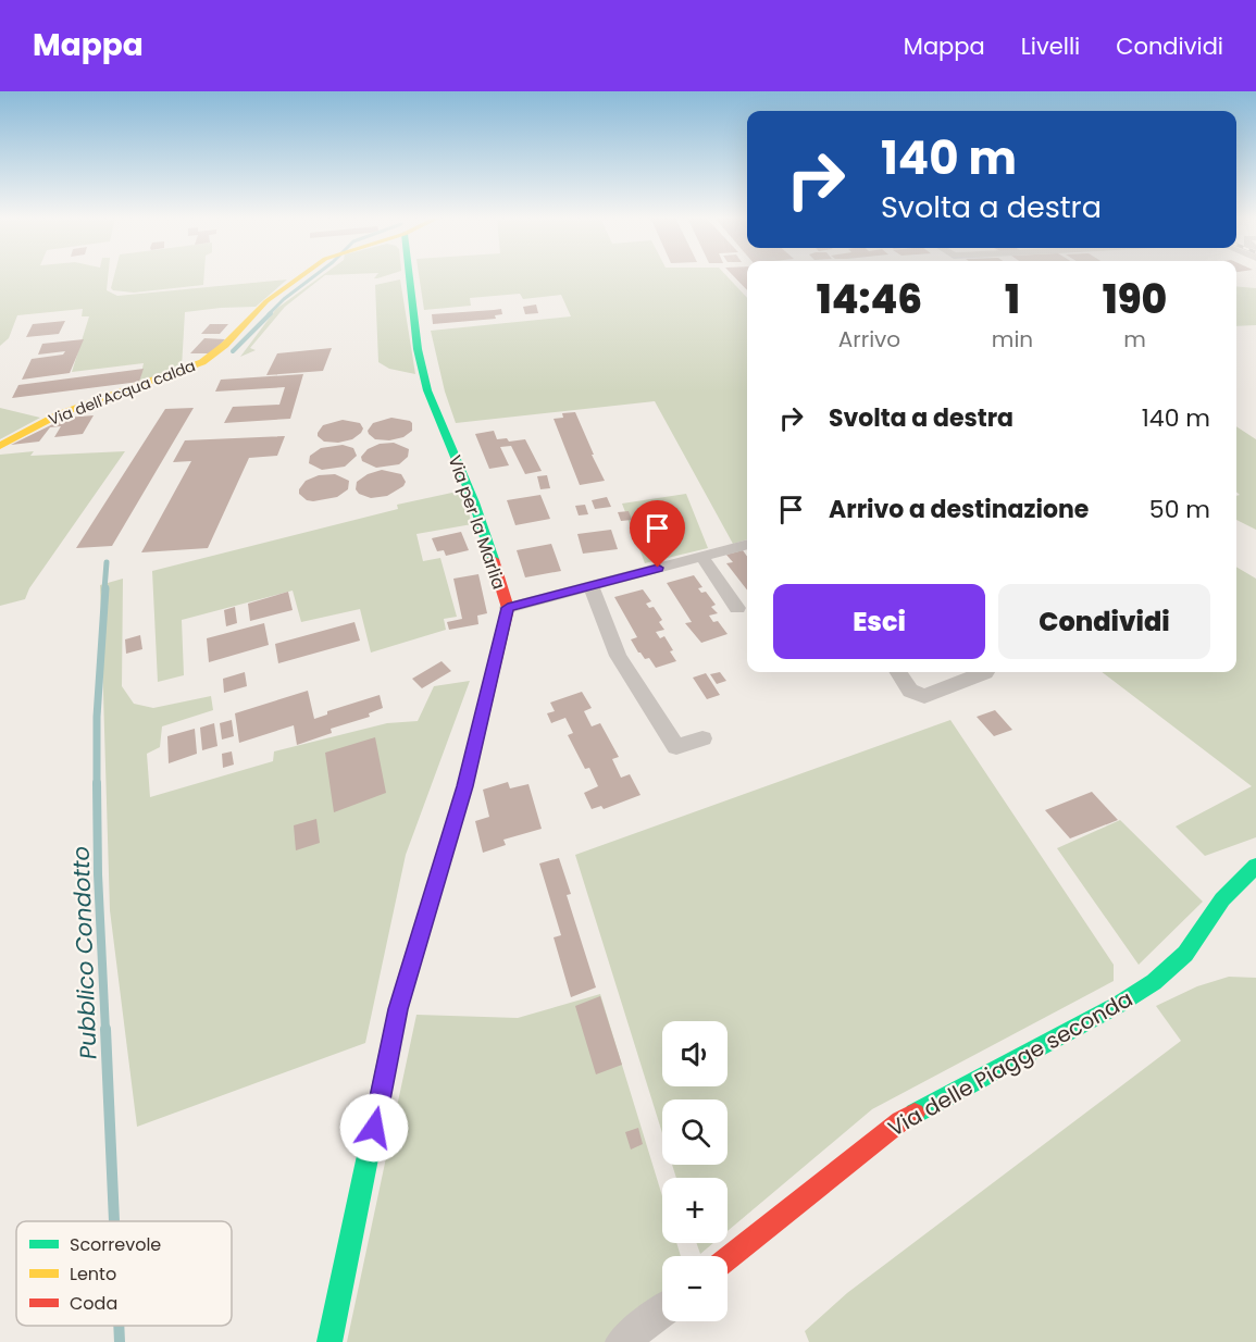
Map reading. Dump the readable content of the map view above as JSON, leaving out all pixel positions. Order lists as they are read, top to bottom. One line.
{"streets":{"street":["Via dell'Acqua calda","Via per la Marlia","Via delle Piagge seconda"]},"water":["Pubblico Condotto"],"legend":["Scorrevole","Lento","Coda"],"page":{"header":"Mappa","nav":["Mappa","Livelli","Condividi"],"turn":["140 m","Svolta a destra"],"eta":["14:46","Arrivo","1","min","190","m"],"list":[{"name":"Svolta a destra","value":"140 m"},{"name":"Arrivo a destinazione","value":"50 m"}],"buttons":["Esci","Condividi"],"map_buttons":["+","−"]}}
